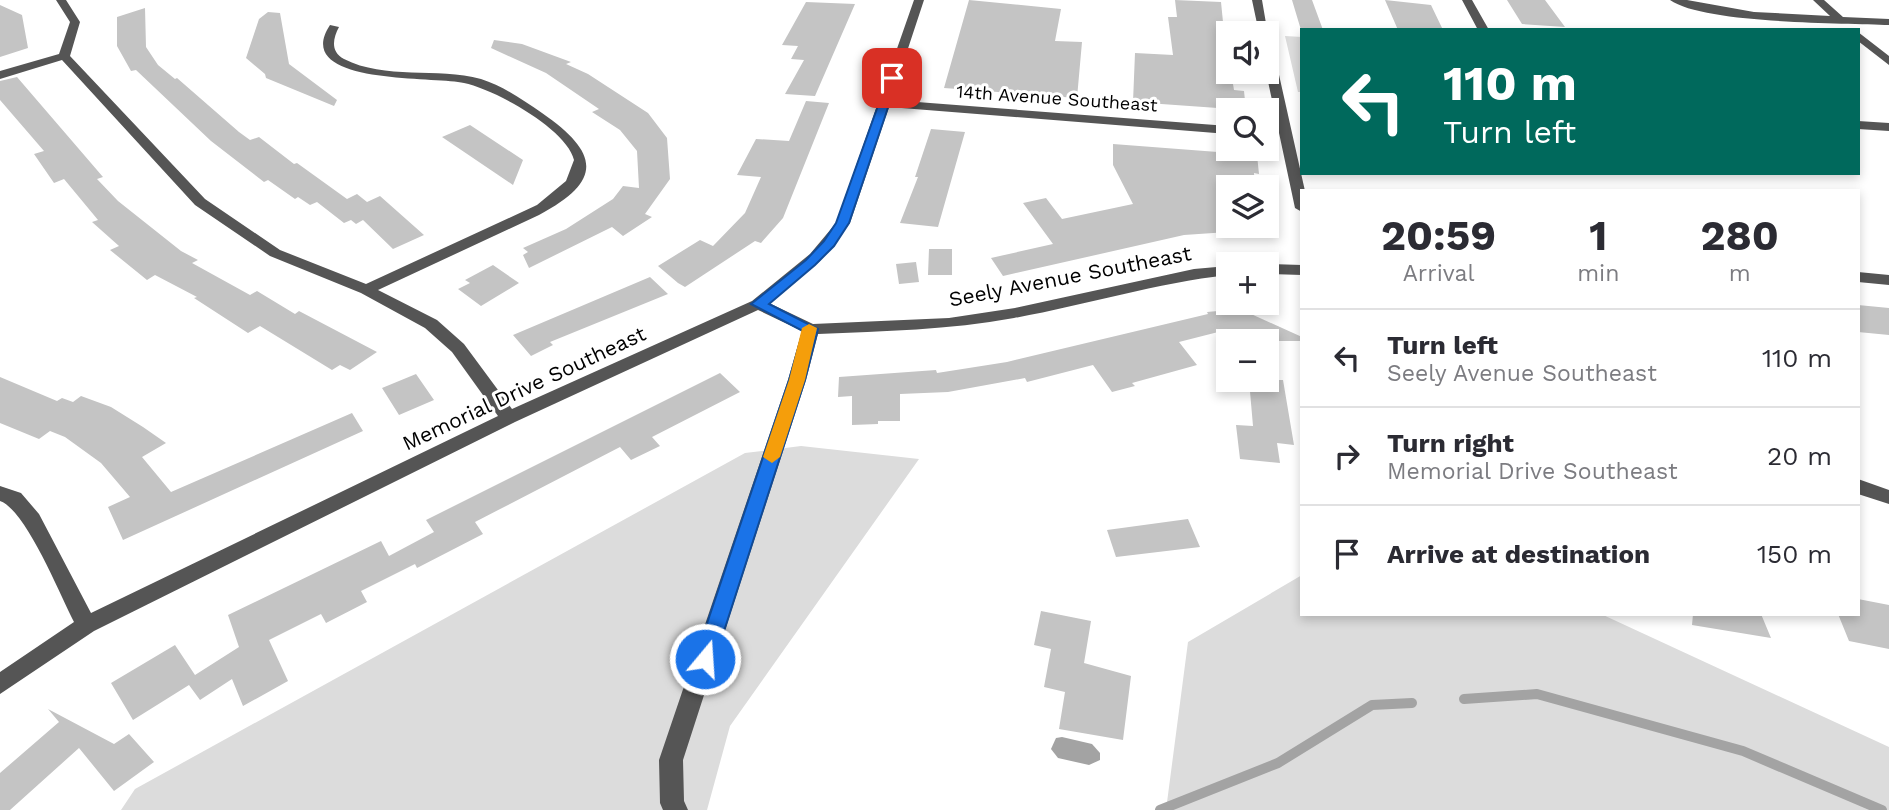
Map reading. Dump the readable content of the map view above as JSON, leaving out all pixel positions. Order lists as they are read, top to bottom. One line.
{"streets":{"street":["14th Avenue Southeast","Seely Avenue Southeast","Memorial Drive Southeast"]},"crossings":[["14th Avenue Southeast","Memorial Drive Southeast"],["Seely Avenue Southeast","Memorial Drive Southeast"]],"page":{"map_buttons":["+","−"],"turn":["110 m","Turn left"],"eta":["20:59","Arrival","1","min","280","m"],"list":[{"name":"Turn left","note":"Seely Avenue Southeast","value":"110 m"},{"name":"Turn right","note":"Memorial Drive Southeast","value":"20 m"},{"name":"Arrive at destination","value":"150 m"}]}}
